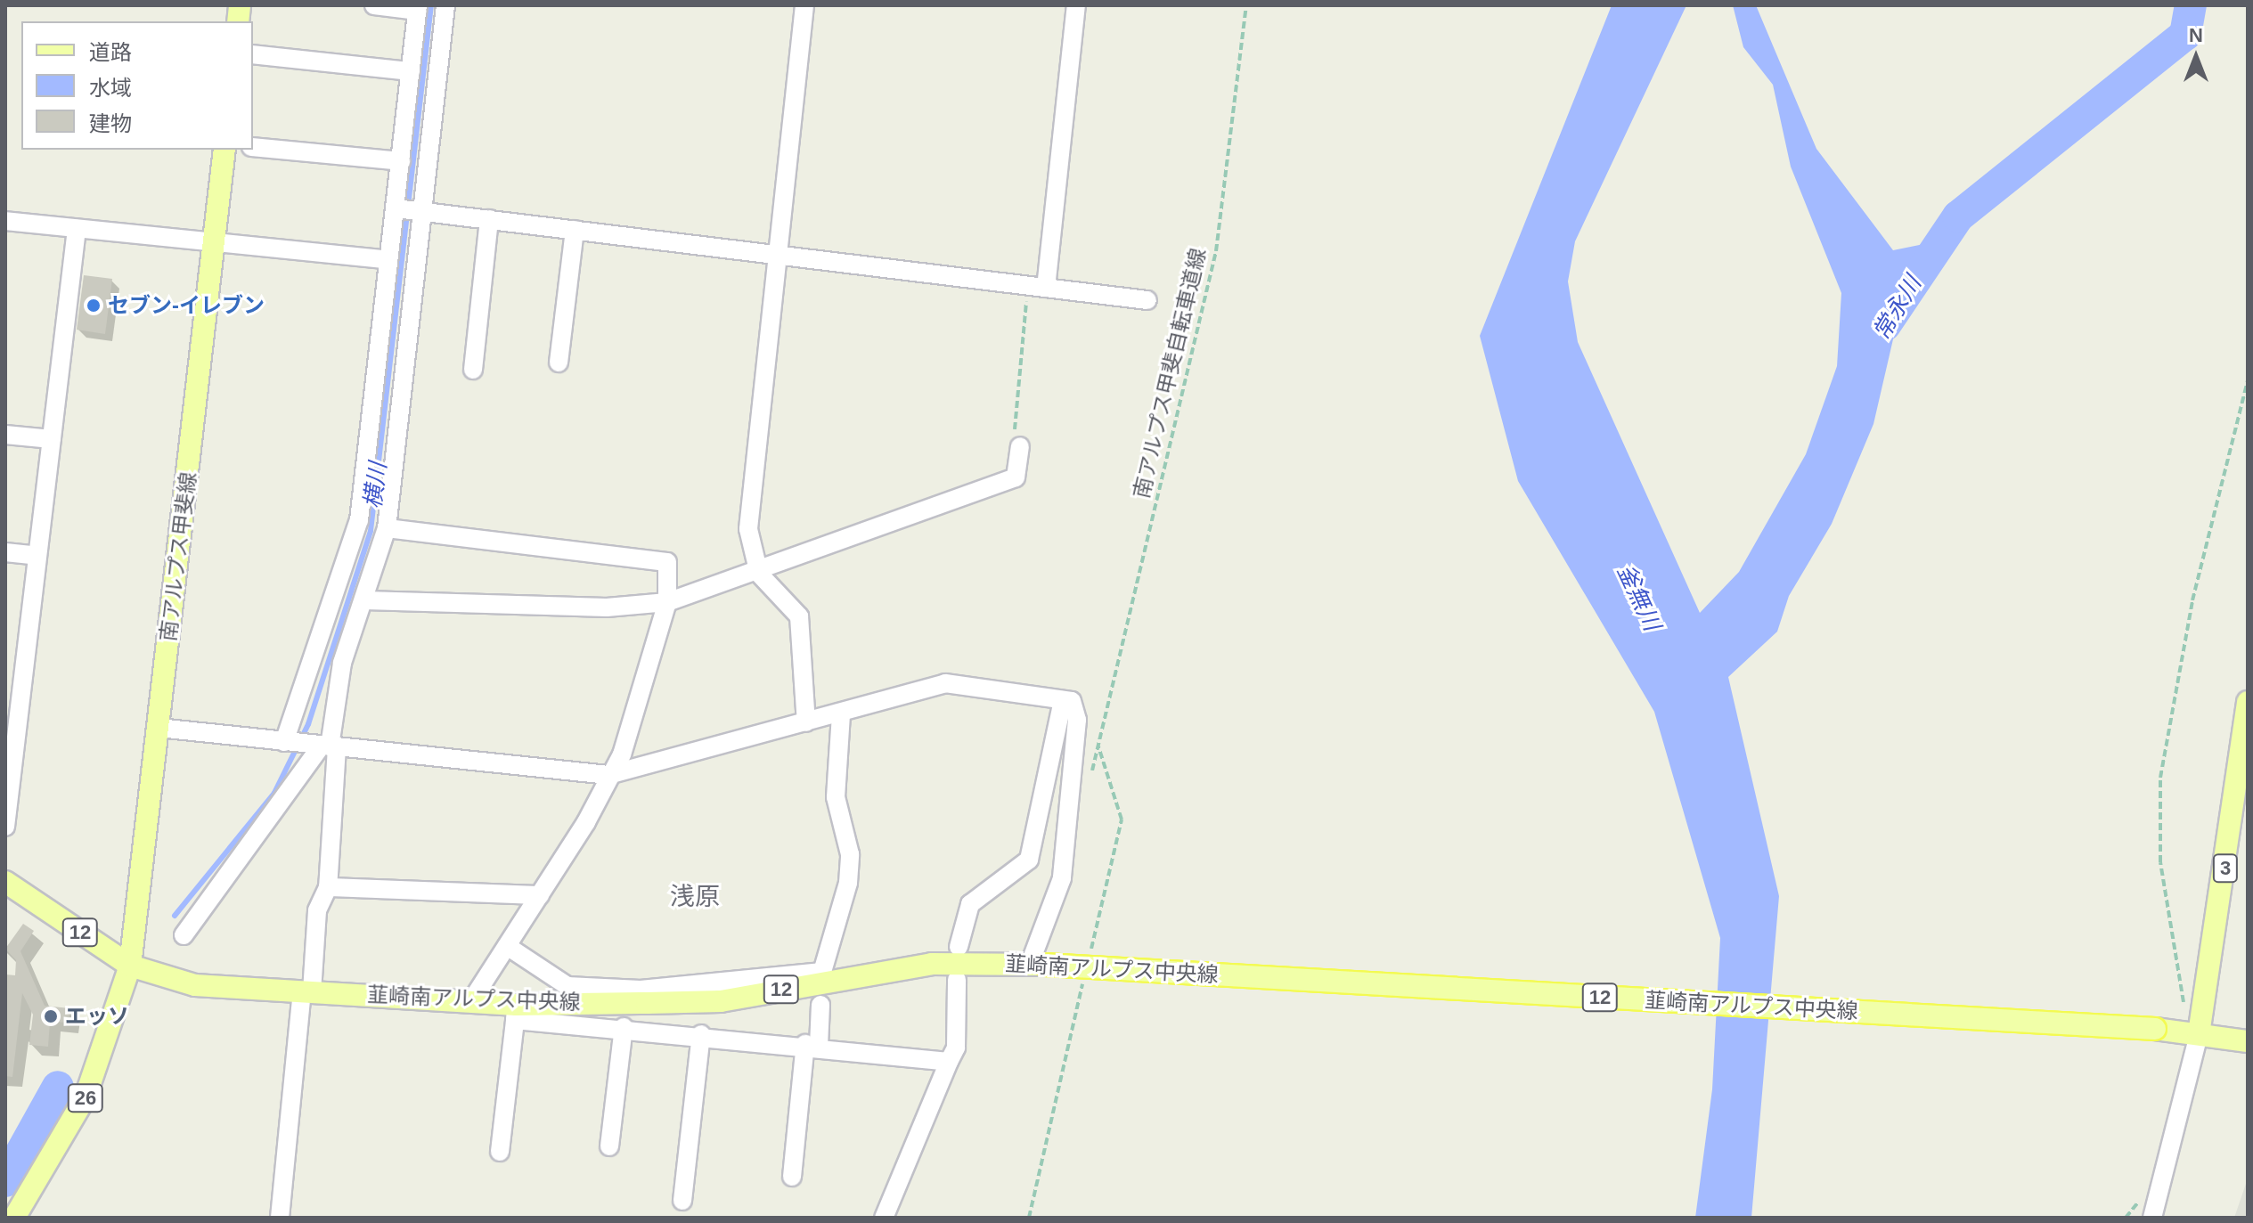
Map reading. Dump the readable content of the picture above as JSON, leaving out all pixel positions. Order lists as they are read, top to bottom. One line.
{"streets":{"main road":["南アルプス甲斐線","3","12","韮崎南アルプス中央線","26"],"path":["南アルプス甲斐自転車道線"]},"crossings":[["南アルプス甲斐線","韮崎南アルプス中央線"],["南アルプス甲斐線","26"],["3","韮崎南アルプス中央線"],["韮崎南アルプス中央線","26"]],"districts":["浅原"],"water":["常永川","横川","釜無川"],"places":["セブン-イレブン","エッソ"],"legend":["道路","水域","建物"],"north":"top"}
